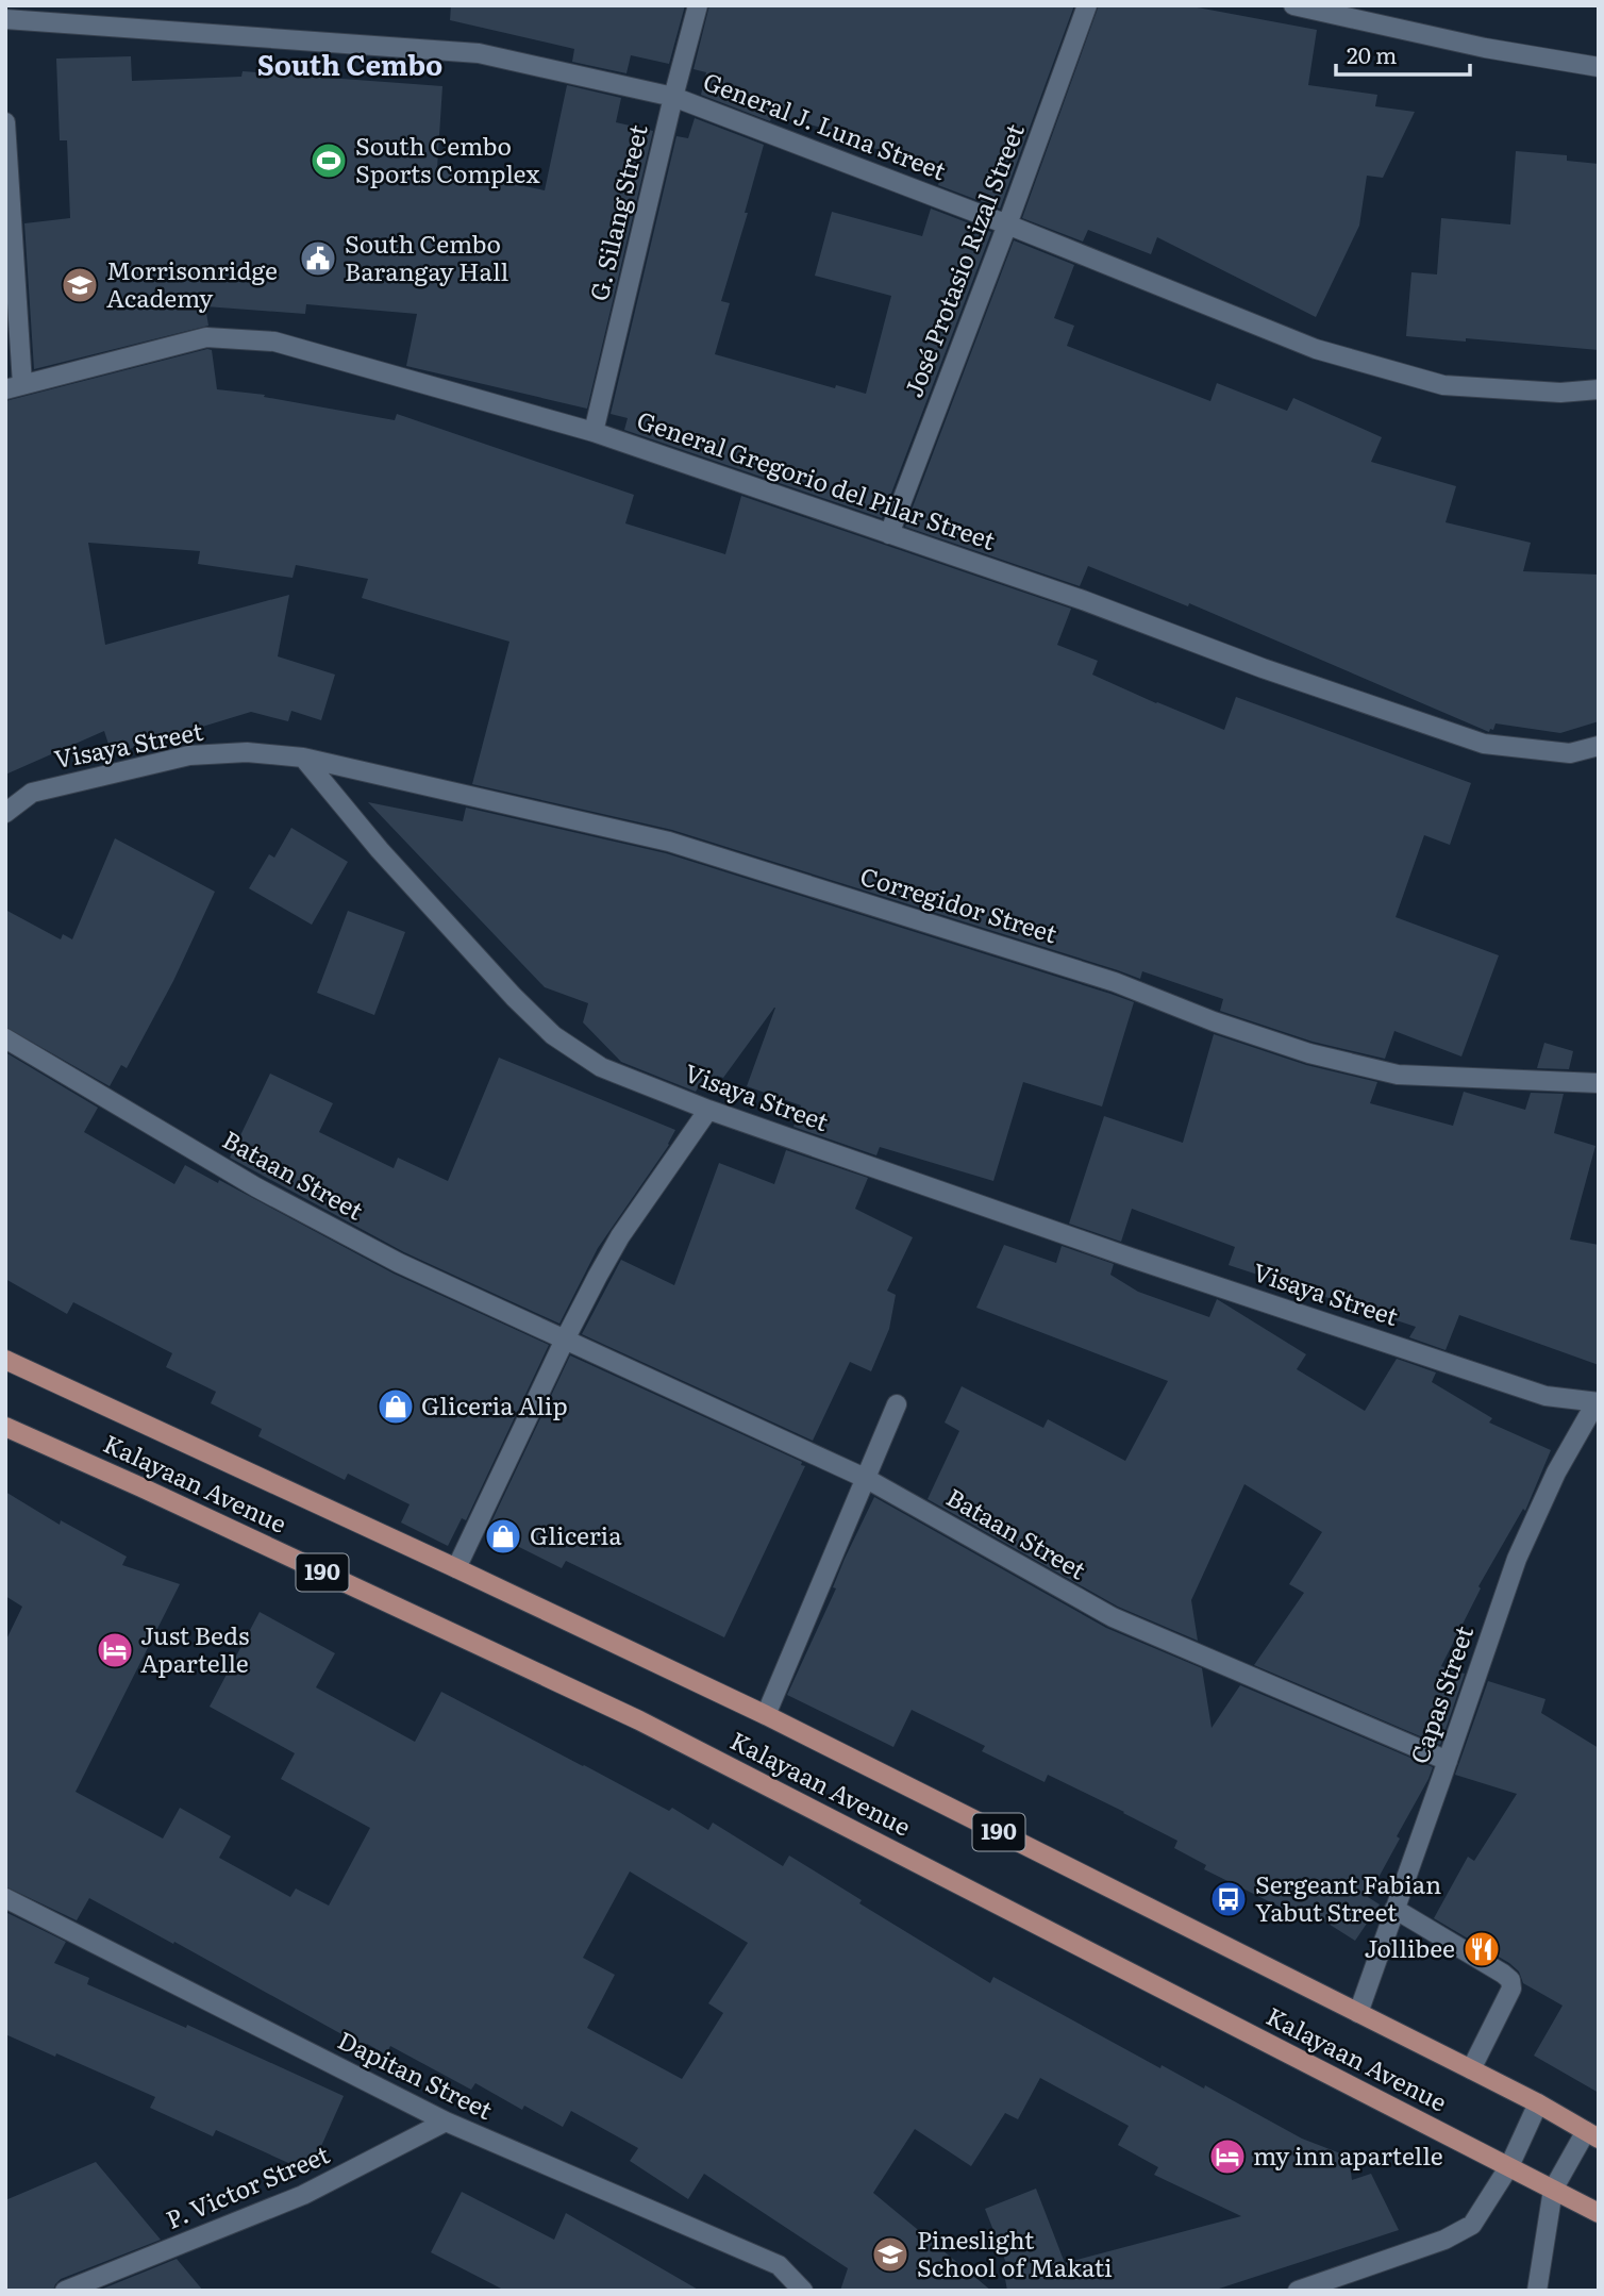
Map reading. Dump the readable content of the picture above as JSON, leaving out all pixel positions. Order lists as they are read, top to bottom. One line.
{"streets":{"main road":["Kalayaan Avenue","190"],"street":["General J. Luna Street","G. Silang Street","José Protasio Rizal Street","General Gregorio del Pilar Street","Visaya Street","Corregidor Street","Bataan Street","Capas Street","Dapitan Street","P. Victor Street"]},"crossings":[["General J. Luna Street","G. Silang Street"],["General J. Luna Street","José Protasio Rizal Street"],["G. Silang Street","General Gregorio del Pilar Street"],["José Protasio Rizal Street","General Gregorio del Pilar Street"],["Visaya Street","Corregidor Street"],["Visaya Street","Capas Street"],["Bataan Street","Capas Street"],["Kalayaan Avenue","Capas Street"],["Dapitan Street","P. Victor Street"]],"districts":["South Cembo"],"places":{"sports":["South Cembo Sports Complex"],"public building":["South Cembo Barangay Hall"],"school or university":["Morrisonridge Academy","Pineslight School of Makati"],"shop":["Gliceria Alip","Gliceria"],"hotel":["Just Beds Apartelle","my inn apartelle"],"bus stop":["Sergeant Fabian Yabut Street"],"restaurant":["Jollibee"]},"scale_bar":"20 m"}
